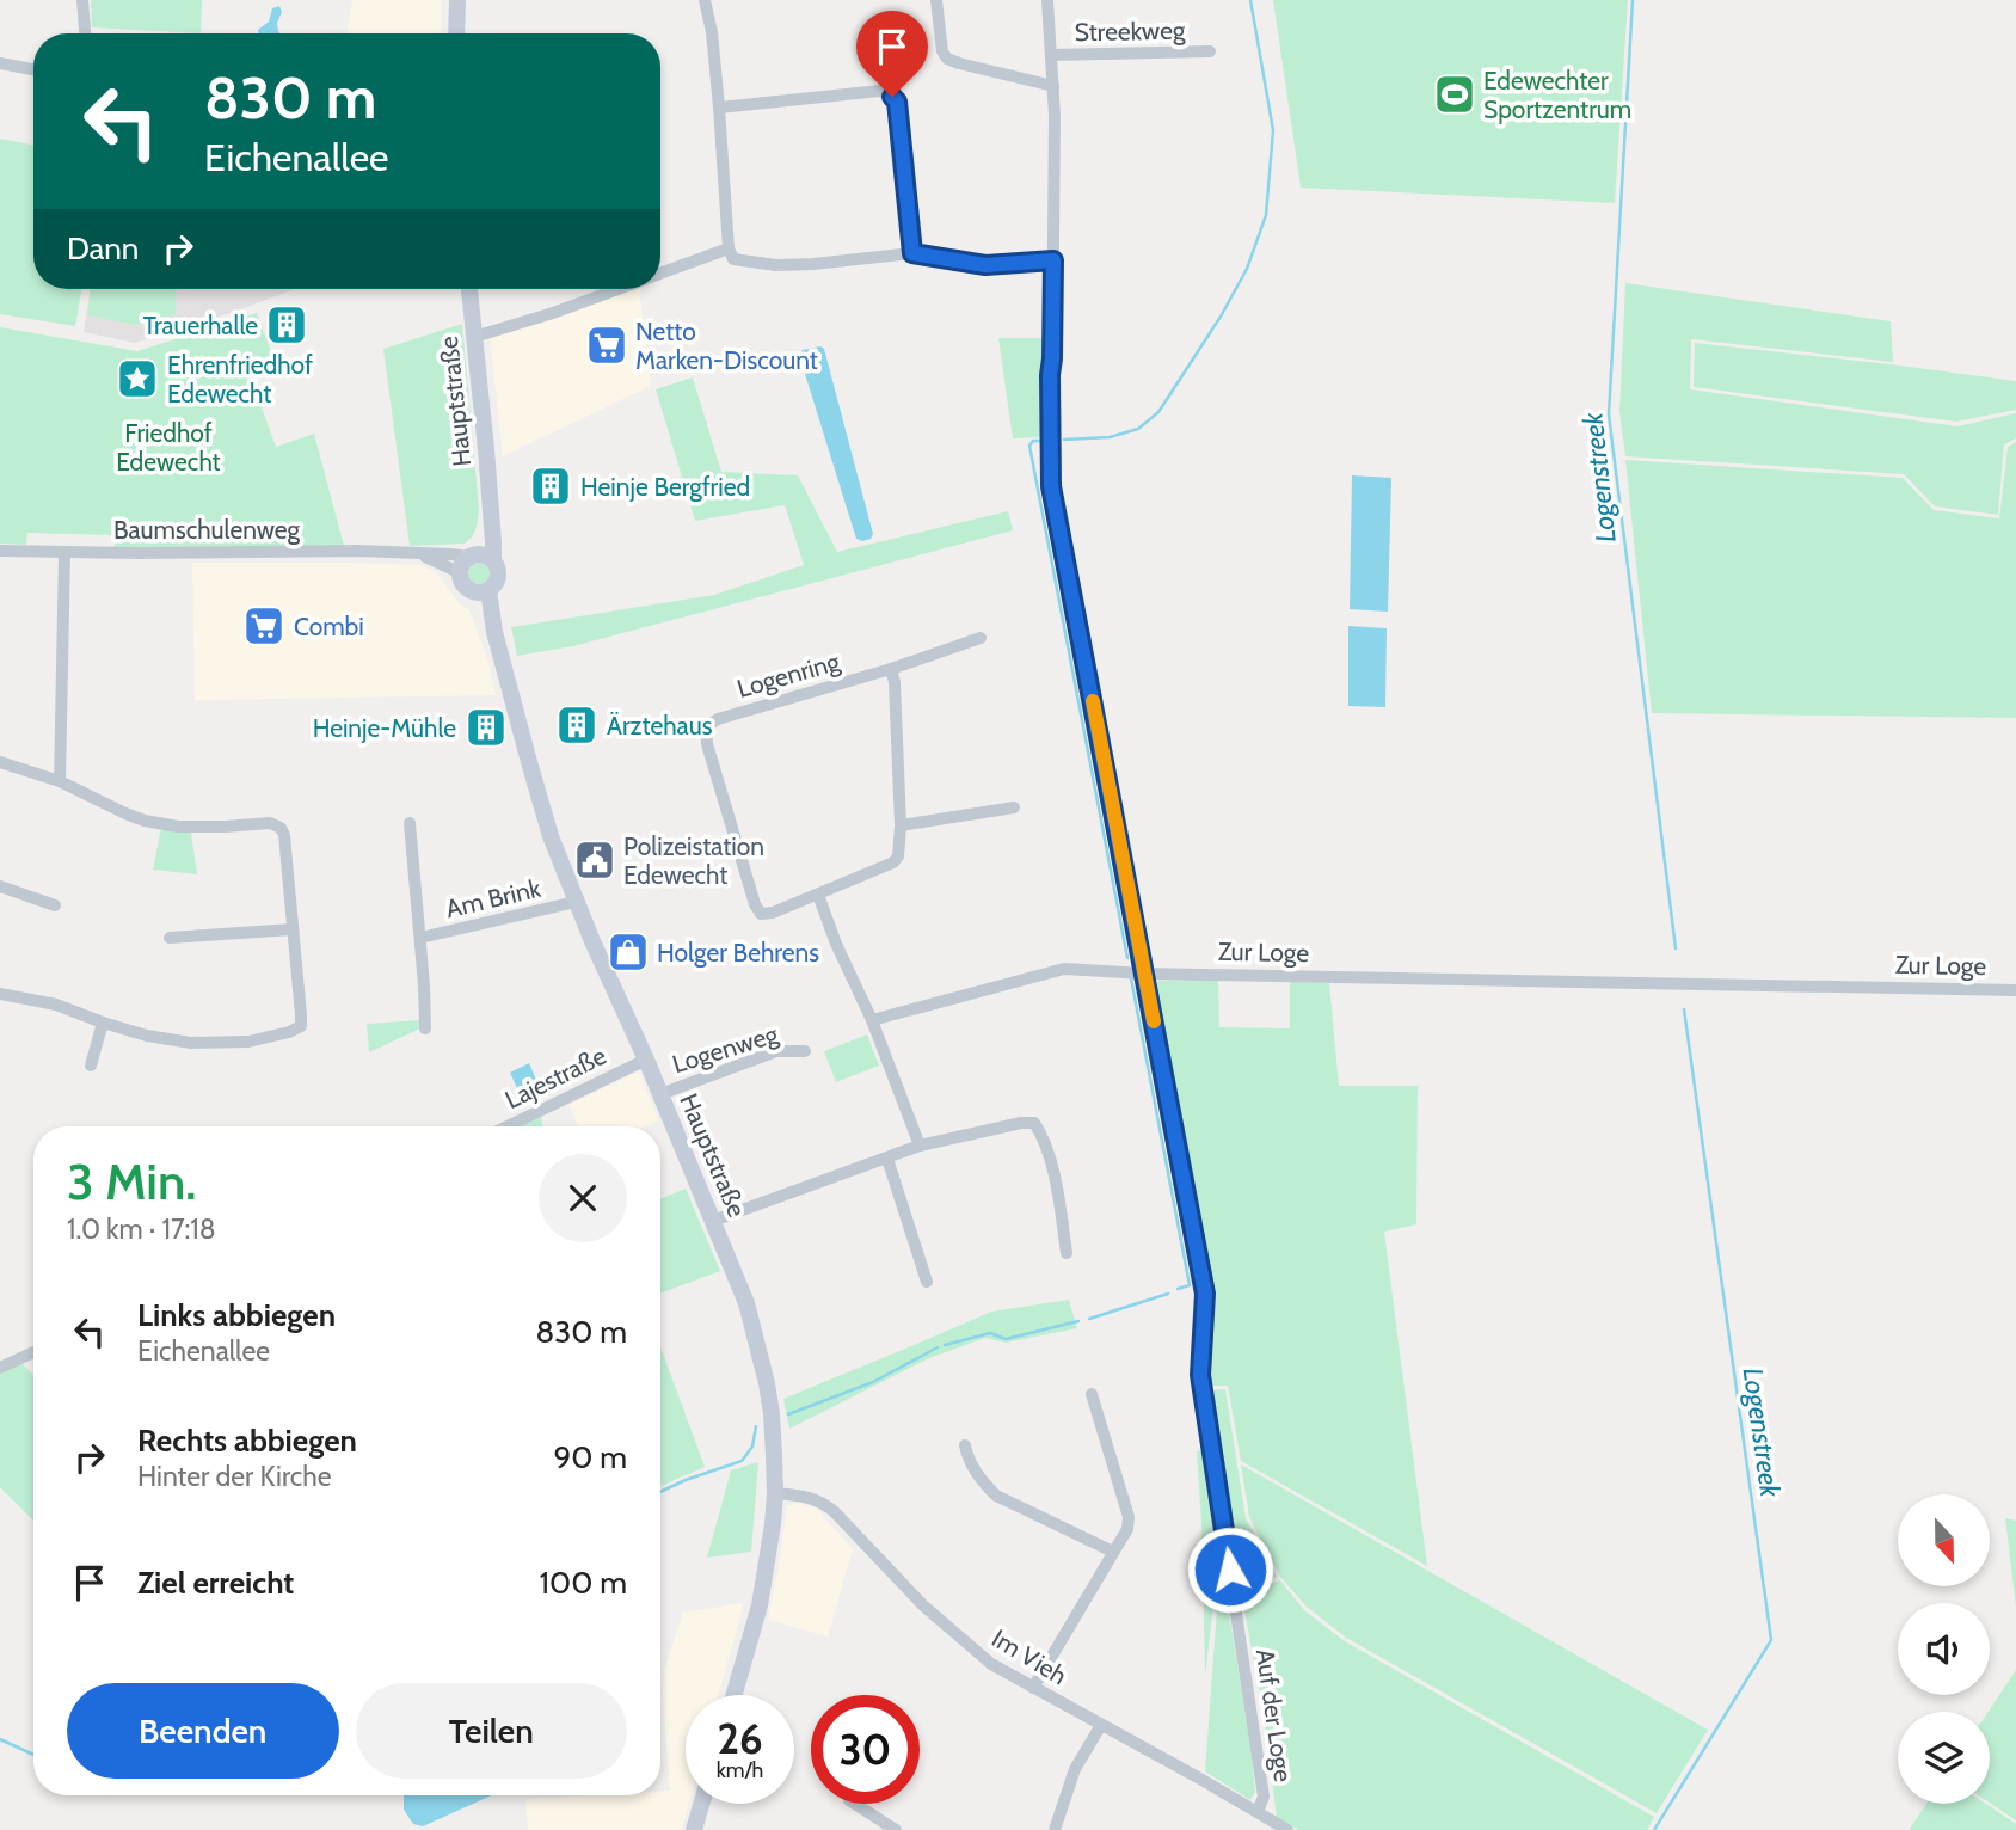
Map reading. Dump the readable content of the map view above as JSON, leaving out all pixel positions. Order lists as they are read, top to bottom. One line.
{"streets":{"main road":["Hauptstraße"],"street":["Streekweg","Baumschulenweg","Logenring","Am Brink","Zur Loge","Logenweg","Lajestraße","Im Vieh","Auf der Loge"]},"crossings":[["Streekweg","Auf der Loge"],["Hauptstraße","Baumschulenweg"],["Hauptstraße","Am Brink"],["Hauptstraße","Logenweg"],["Hauptstraße","Lajestraße"],["Hauptstraße","Im Vieh"],["Zur Loge","Auf der Loge"],["Im Vieh","Auf der Loge"]],"water":["Logenstreek"],"parks":["Friedhof Edewecht"],"places":{"sports":["Edewechter Sportzentrum"],"building":["Trauerhalle","Heinje Bergfried","Ärztehaus","Heinje-Mühle"],"supermarket":["Netto Marken-Discount","Combi"],"place":["Ehrenfriedhof Edewecht"],"public building":["Polizeistation Edewecht"],"shop":["Holger Behrens"]},"north":"bottom","page":{"turn":["830 m","Eichenallee"],"then":"Dann","heading":["3 Min.","1.0 km · 17:18"],"list":[{"name":"Links abbiegen","note":"Eichenallee","value":"830 m"},{"name":"Rechts abbiegen","note":"Hinter der Kirche","value":"90 m"},{"name":"Ziel erreicht","value":"100 m"}],"buttons":["Beenden","Teilen"],"speed":"26 km/h","limit":"30"}}
